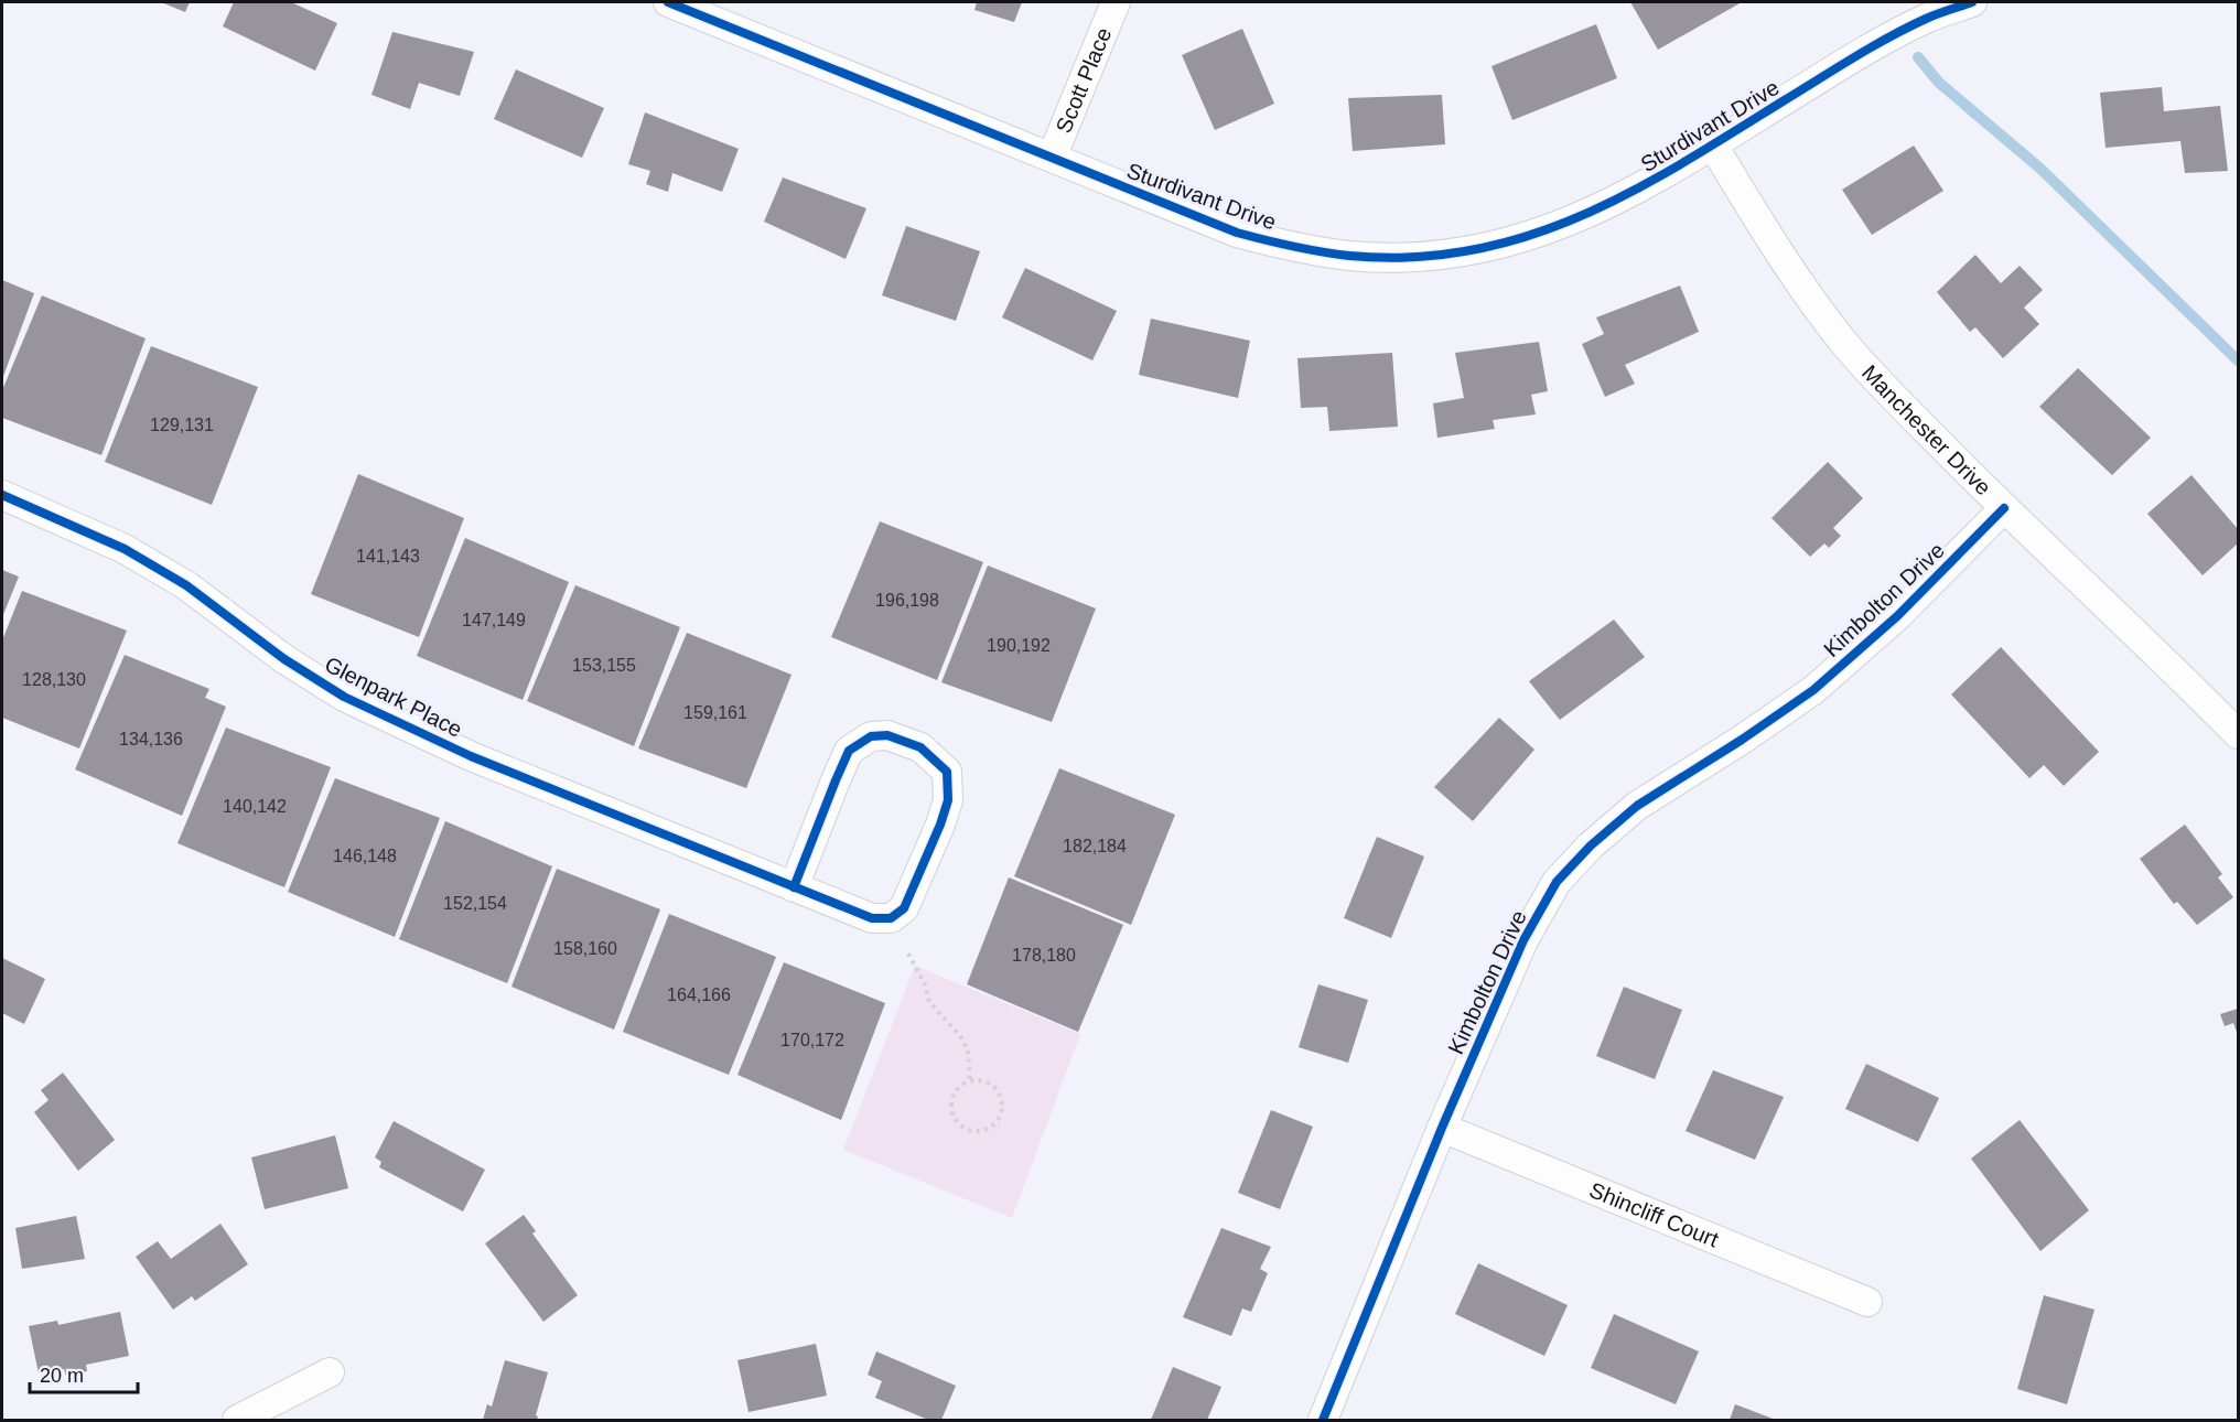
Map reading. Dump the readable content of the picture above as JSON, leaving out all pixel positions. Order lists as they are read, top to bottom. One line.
{"streets":{"street":["Scott Place","Sturdivant Drive","Manchester Drive","Kimbolton Drive","Glenpark Place","Shincliff Court"]},"crossings":[["Scott Place","Sturdivant Drive"],["Sturdivant Drive","Manchester Drive"],["Manchester Drive","Kimbolton Drive"],["Kimbolton Drive","Shincliff Court"]],"house_numbers":["129,131","141,143","196,198","147,149","190,192","153,155","128,130","159,161","134,136","140,142","182,184","146,148","152,154","158,160","178,180","164,166","170,172"],"scale_bar":"20 m"}
